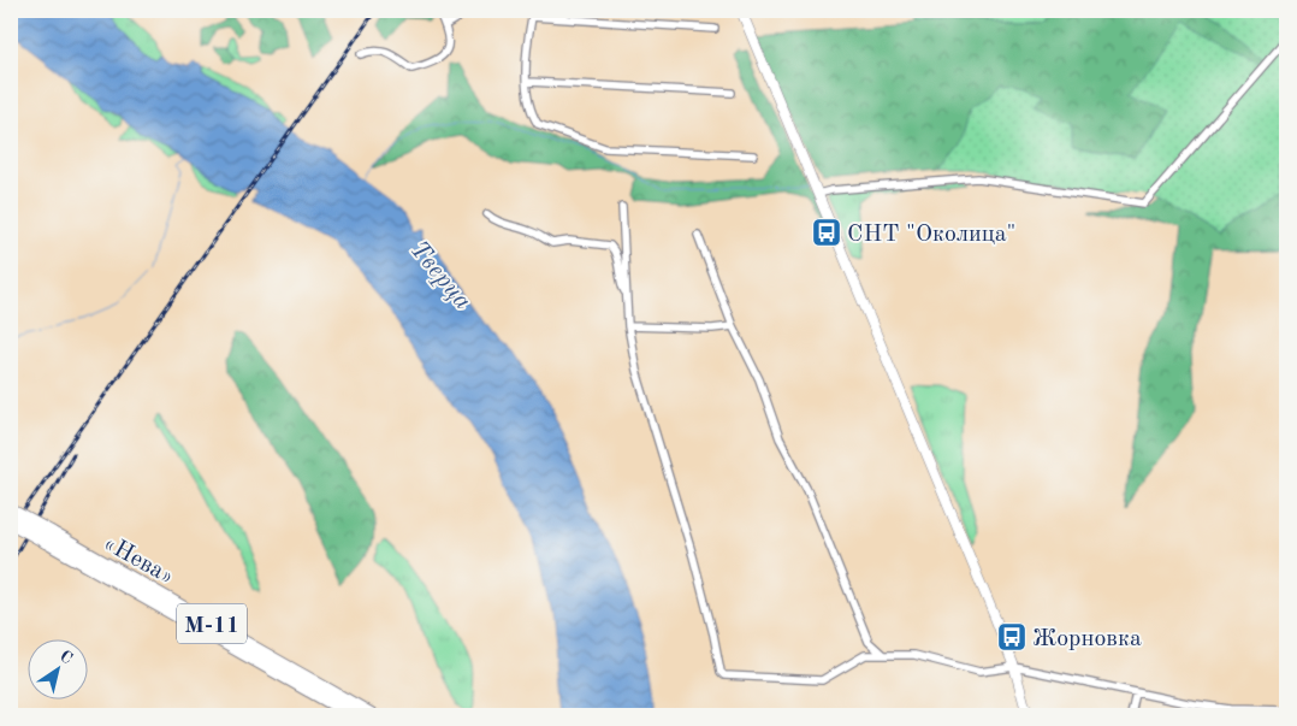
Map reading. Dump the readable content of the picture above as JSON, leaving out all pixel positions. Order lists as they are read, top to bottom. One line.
{"streets":{"highway":["«Нева»","М-11"]},"water":["Тверца"],"places":{"bus stop":["СНТ \"Околица\"","Жорновка"]},"north":"top right"}
